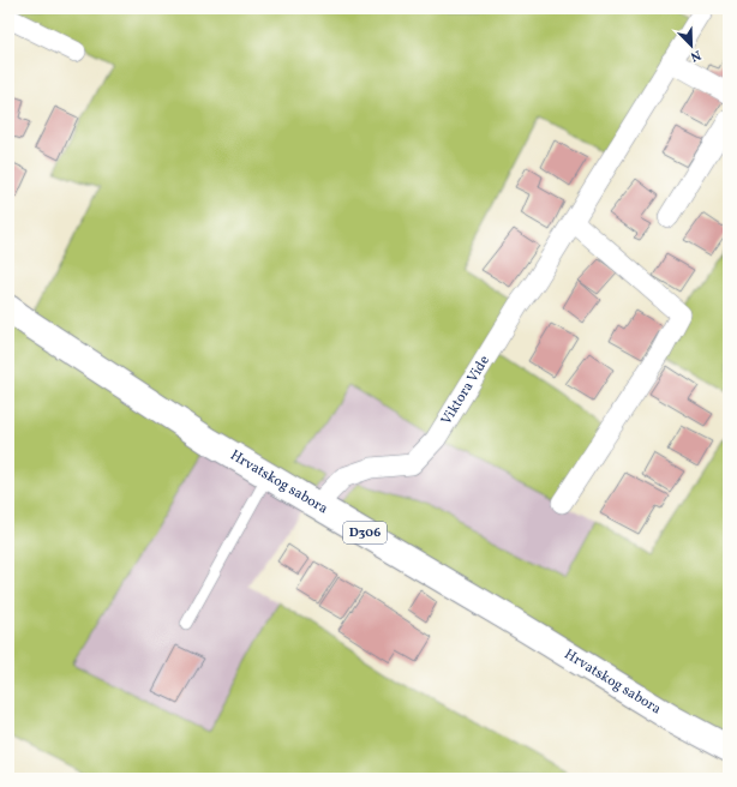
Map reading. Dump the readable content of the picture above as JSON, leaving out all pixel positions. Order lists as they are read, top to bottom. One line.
{"streets":{"main road":["Hrvatskog sabora","D306"],"street":["Viktora Vide"]},"crossings":[["Viktora Vide","Hrvatskog sabora"]],"north":"bottom right"}
